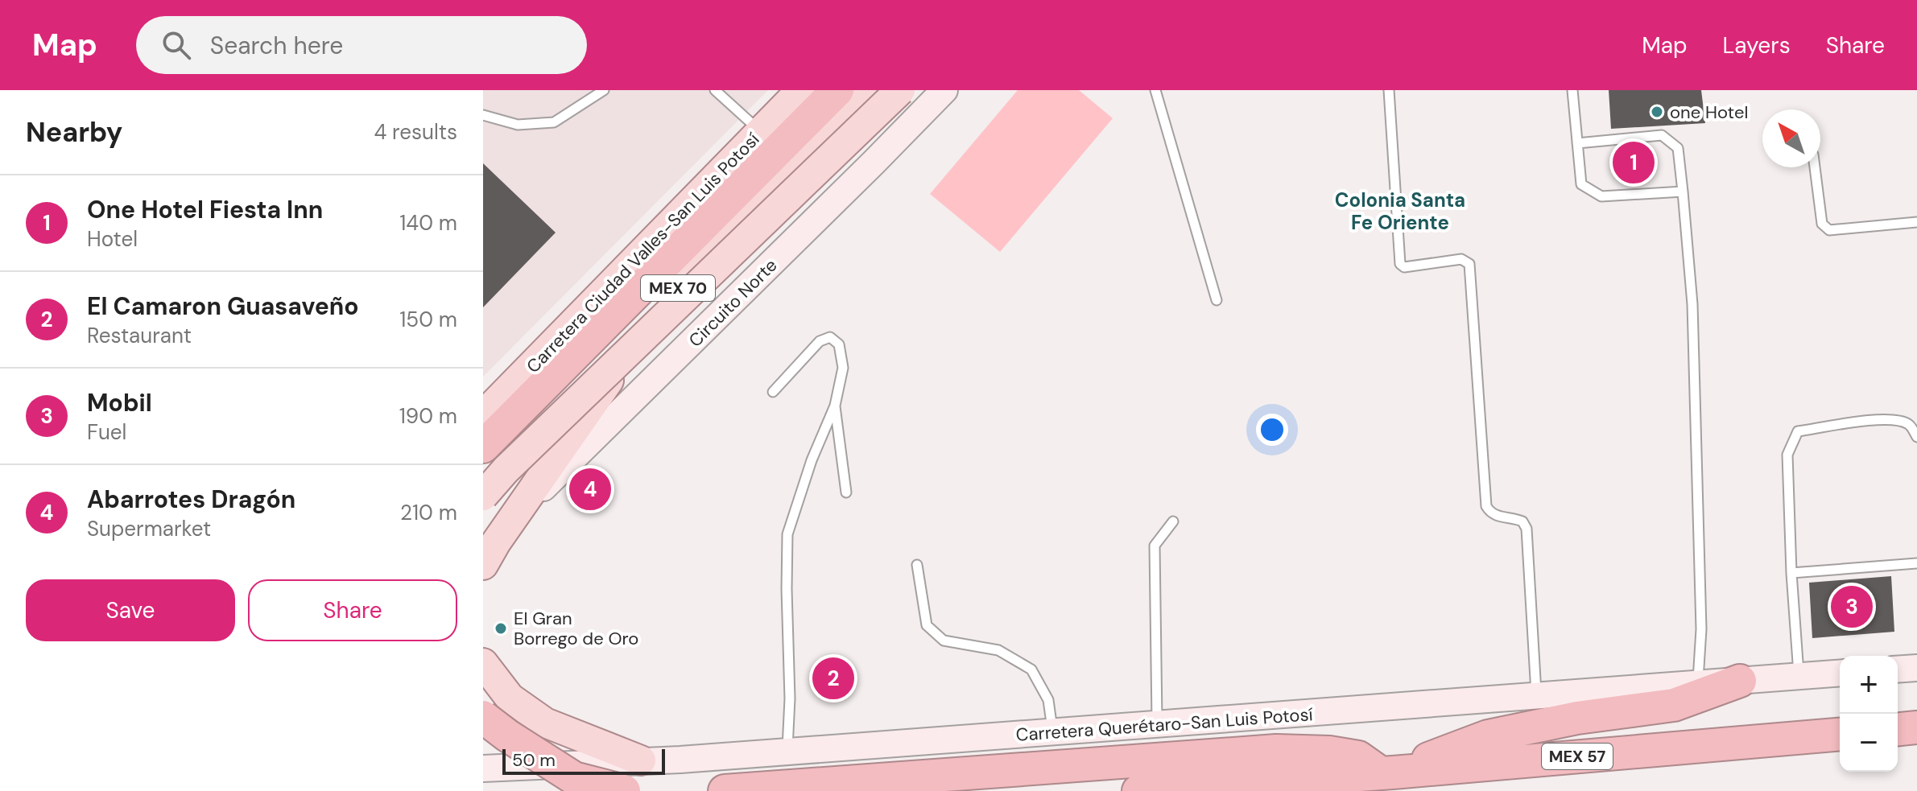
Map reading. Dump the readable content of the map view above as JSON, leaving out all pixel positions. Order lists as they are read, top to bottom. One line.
{"streets":{"highway":["MEX 57"],"main road":["Carretera Ciudad Valles-San Luis Potosí","MEX 70","Circuito Norte","Carretera Querétaro-San Luis Potosí"]},"crossings":[["MEX 70","Circuito Norte"]],"districts":["Colonia Santa Fe Oriente"],"places":["one Hotel","El Gran Borrego de Oro"],"scale_bar":"50 m","north":"top left","page":{"header":"Map","search":"Search here","nav":["Map","Layers","Share"],"heading":["Nearby","4 results"],"pins":["1","4","3","2"],"list":[{"mark":"1","name":"One Hotel Fiesta Inn","note":"Hotel","value":"140 m"},{"mark":"2","name":"El Camaron Guasaveño","note":"Restaurant","value":"150 m"},{"mark":"3","name":"Mobil","note":"Fuel","value":"190 m"},{"mark":"4","name":"Abarrotes Dragón","note":"Supermarket","value":"210 m"}],"buttons":["Save","Share"],"map_buttons":["+","−"],"scale":"50 m"}}
